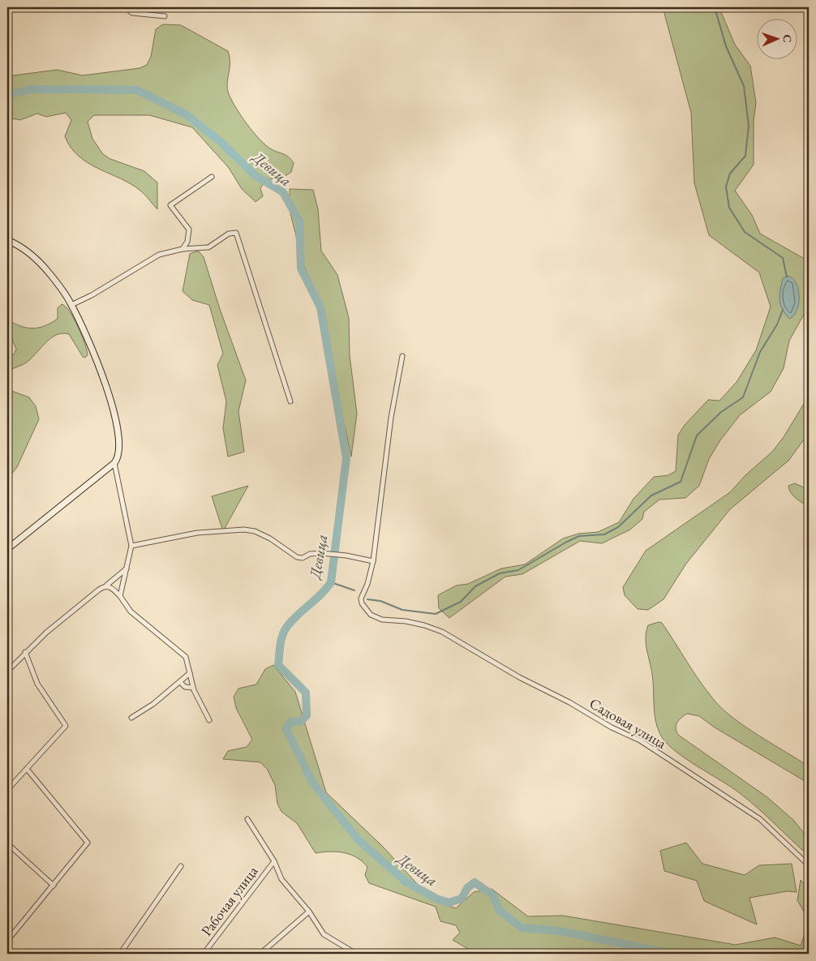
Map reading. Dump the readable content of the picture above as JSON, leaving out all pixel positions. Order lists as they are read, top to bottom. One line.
{"streets":{"street":["Садовая улица","Рабочая улица"]},"water":["Девица"],"north":"right"}
